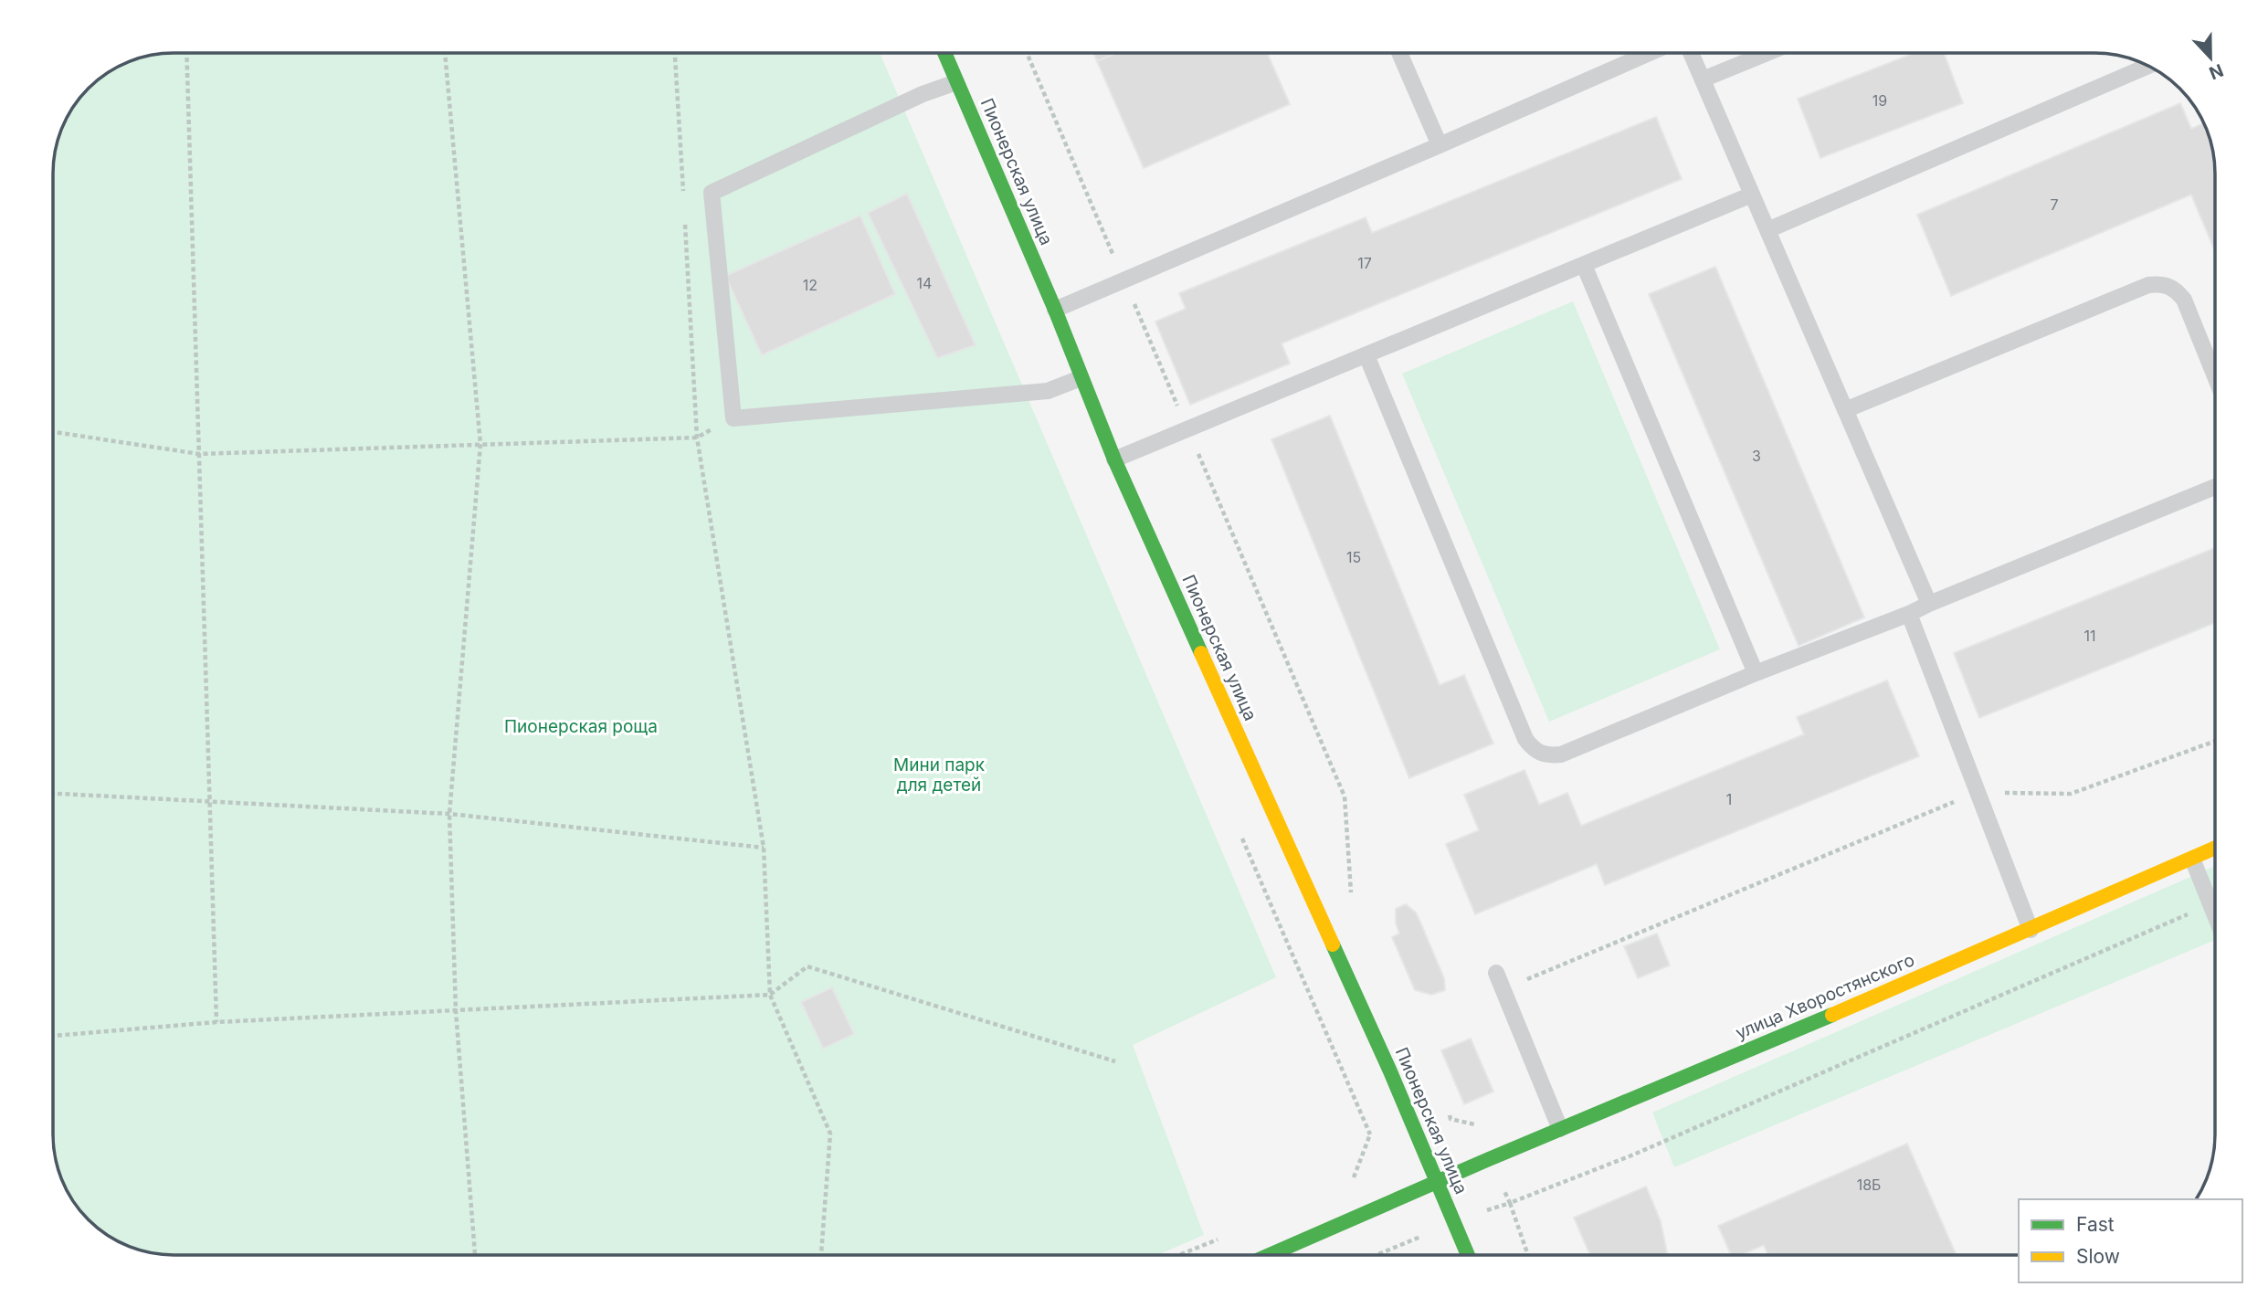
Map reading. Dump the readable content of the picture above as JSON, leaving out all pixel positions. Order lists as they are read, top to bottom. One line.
{"streets":{"street":["Пионерская улица","улица Хворостянского"]},"crossings":[["Пионерская улица","улица Хворостянского"]],"parks":["Пионерская роща","Мини парк для детей"],"house_numbers":["19","7","17","14","12","3","15","11","1","18Б"],"legend":["Fast","Slow"],"north":"bottom"}
